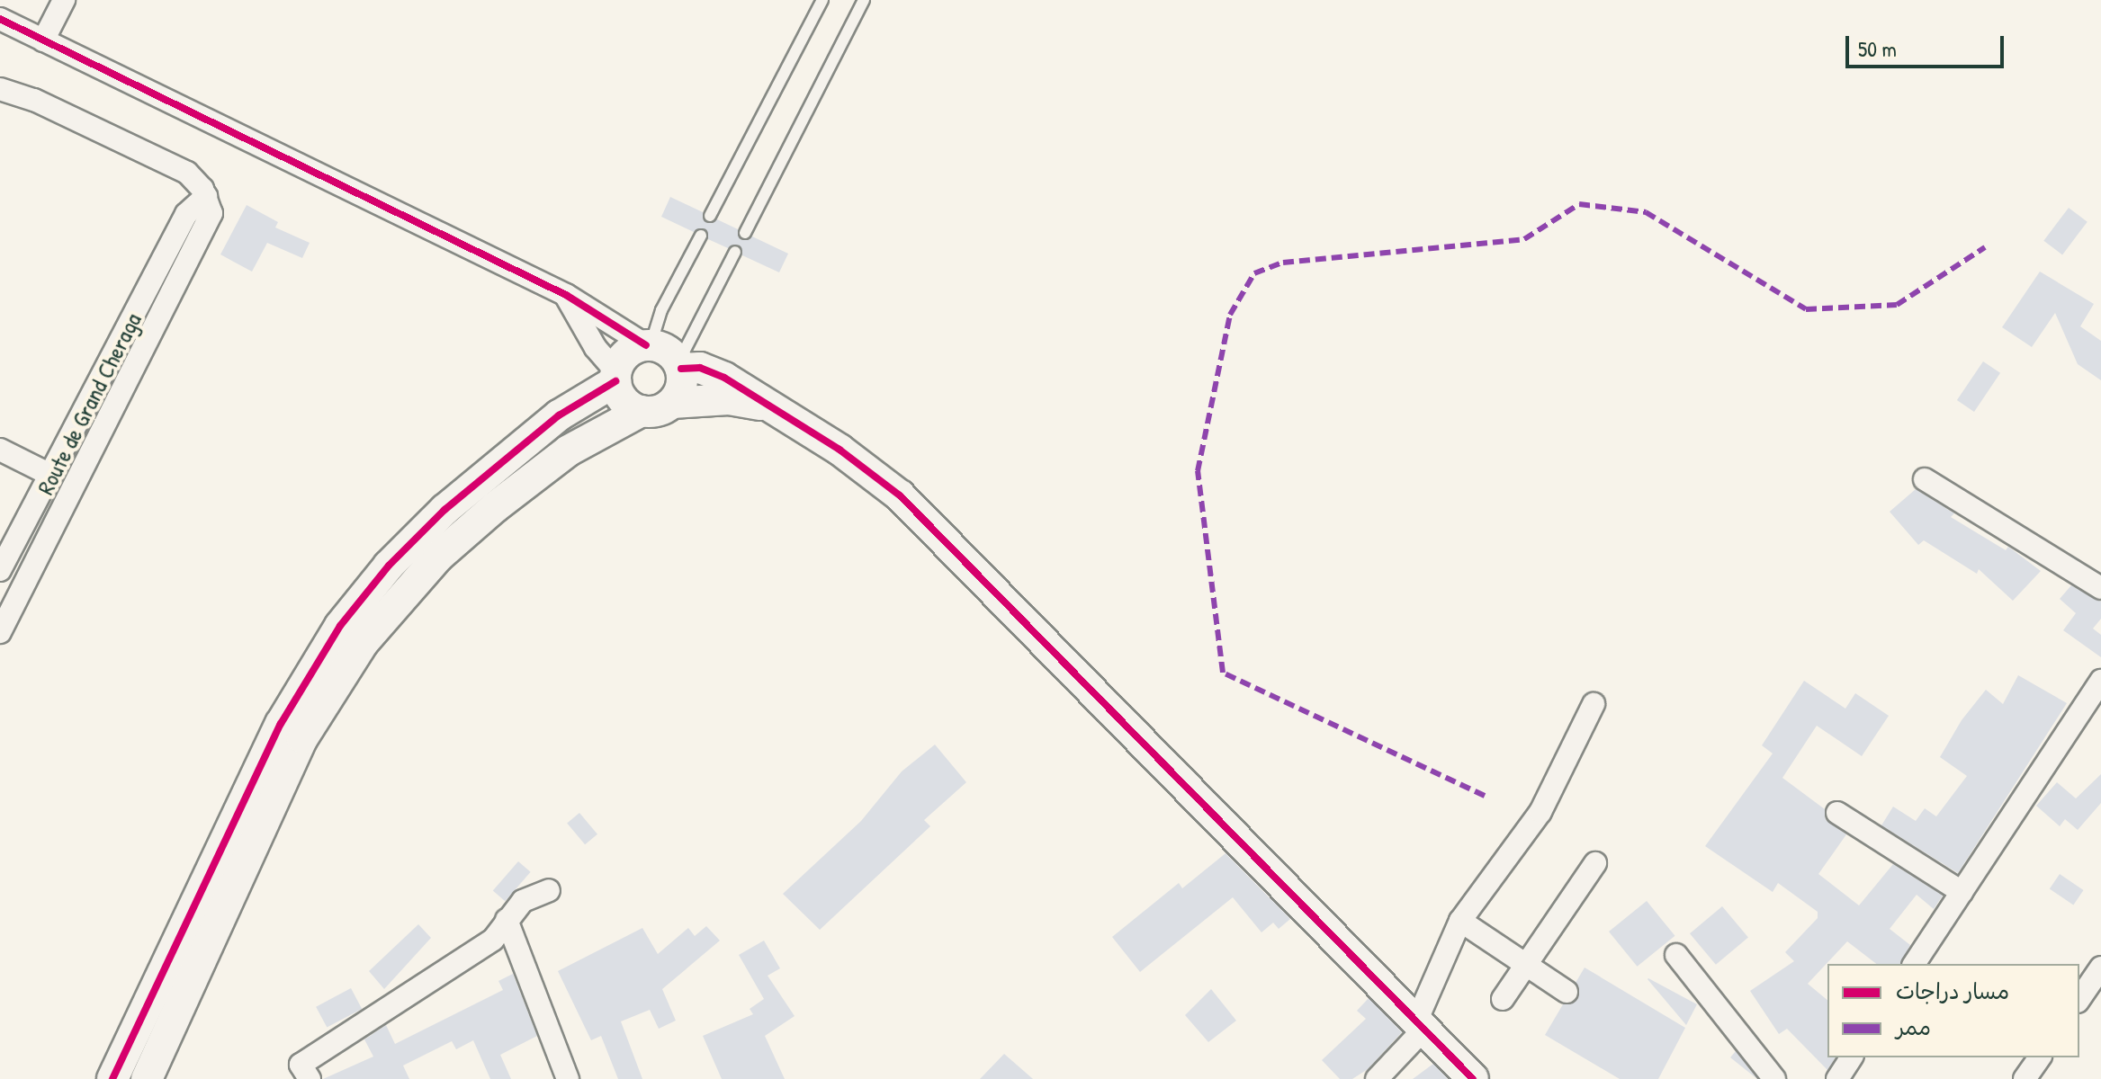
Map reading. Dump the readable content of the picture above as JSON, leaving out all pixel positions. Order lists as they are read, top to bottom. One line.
{"streets":{"street":["Route de Grand Cheraga"]},"legend":["مسار دراجات","ممر"],"scale_bar":"50 m"}
